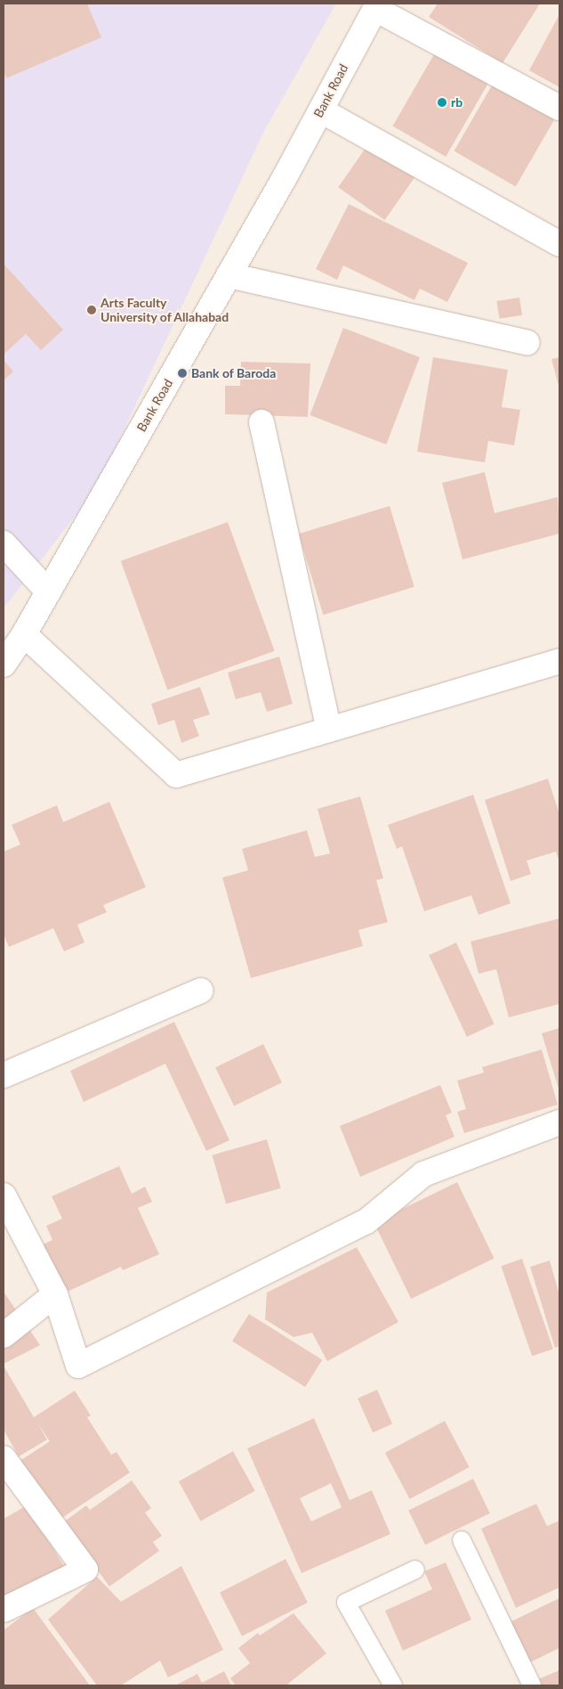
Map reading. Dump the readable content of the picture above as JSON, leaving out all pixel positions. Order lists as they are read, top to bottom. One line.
{"streets":{"street":["Bank Road"]},"places":["rb","Arts Faculty University of Allahabad","Bank of Baroda"]}
